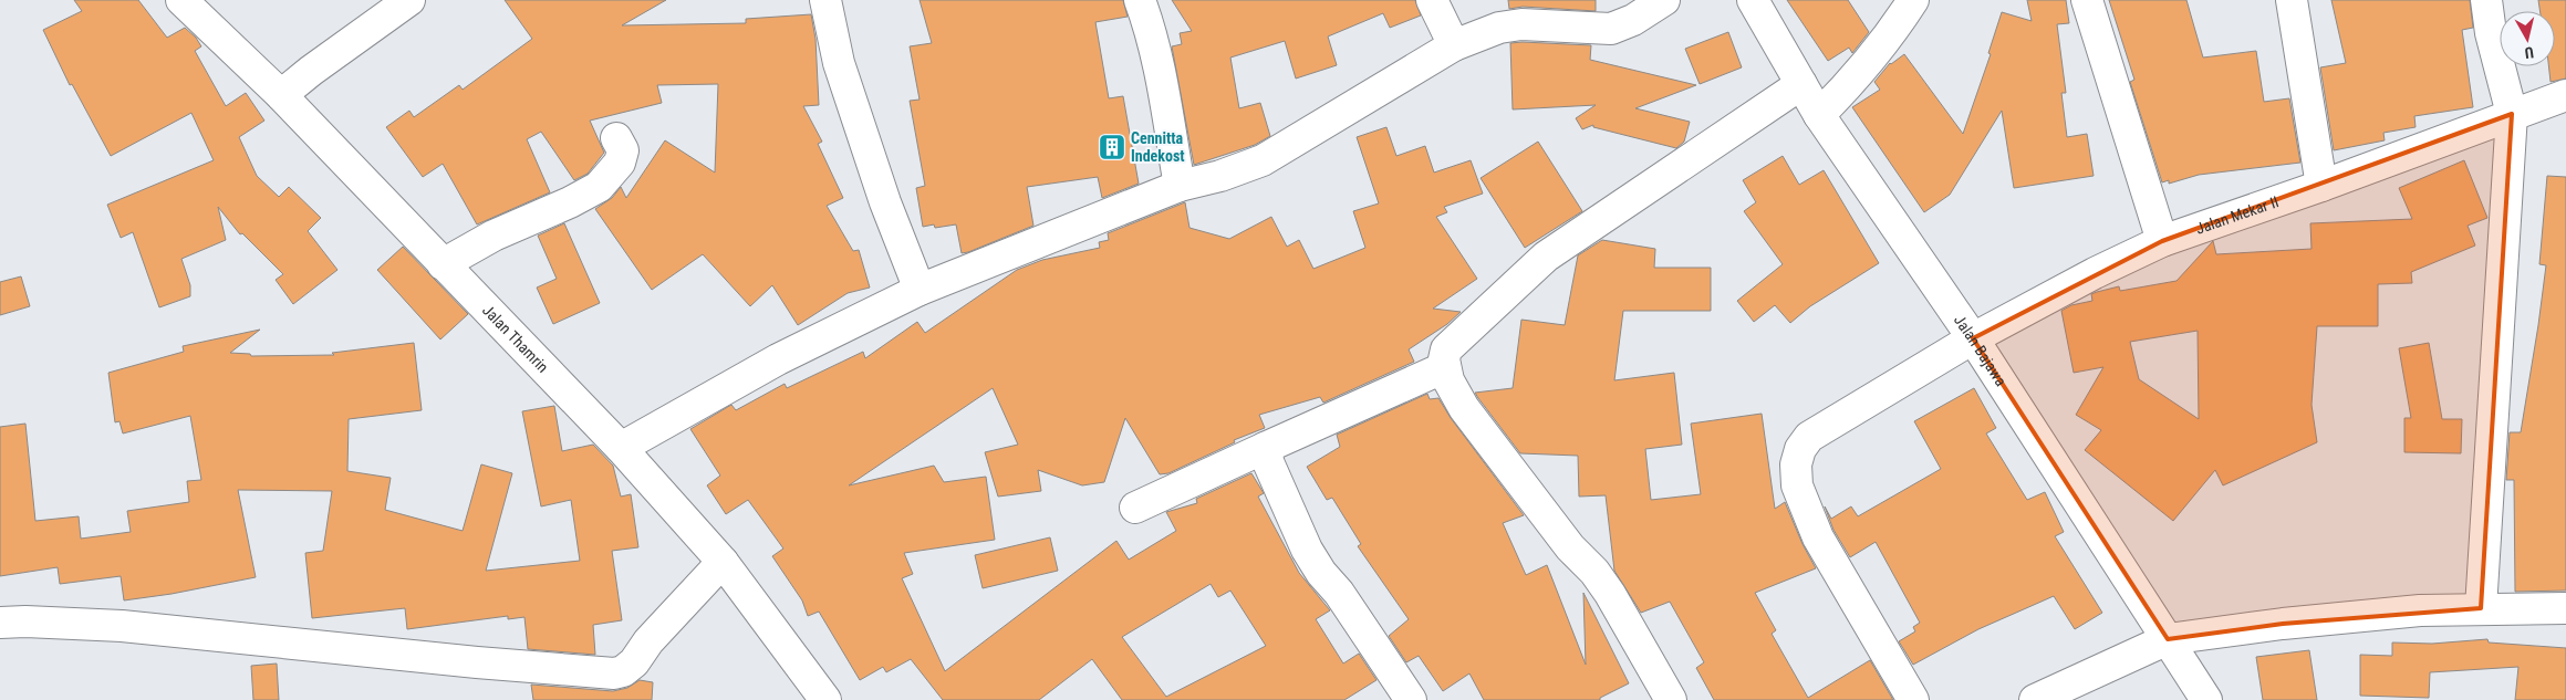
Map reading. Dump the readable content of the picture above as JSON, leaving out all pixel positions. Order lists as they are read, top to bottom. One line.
{"streets":{"street":["Jalan Mekar II","Jalan Thamrin","Jalan Bajawa"]},"crossings":[["Jalan Mekar II","Jalan Bajawa"]],"places":{"building":["Cennitta Indekost"]},"north":"bottom"}
